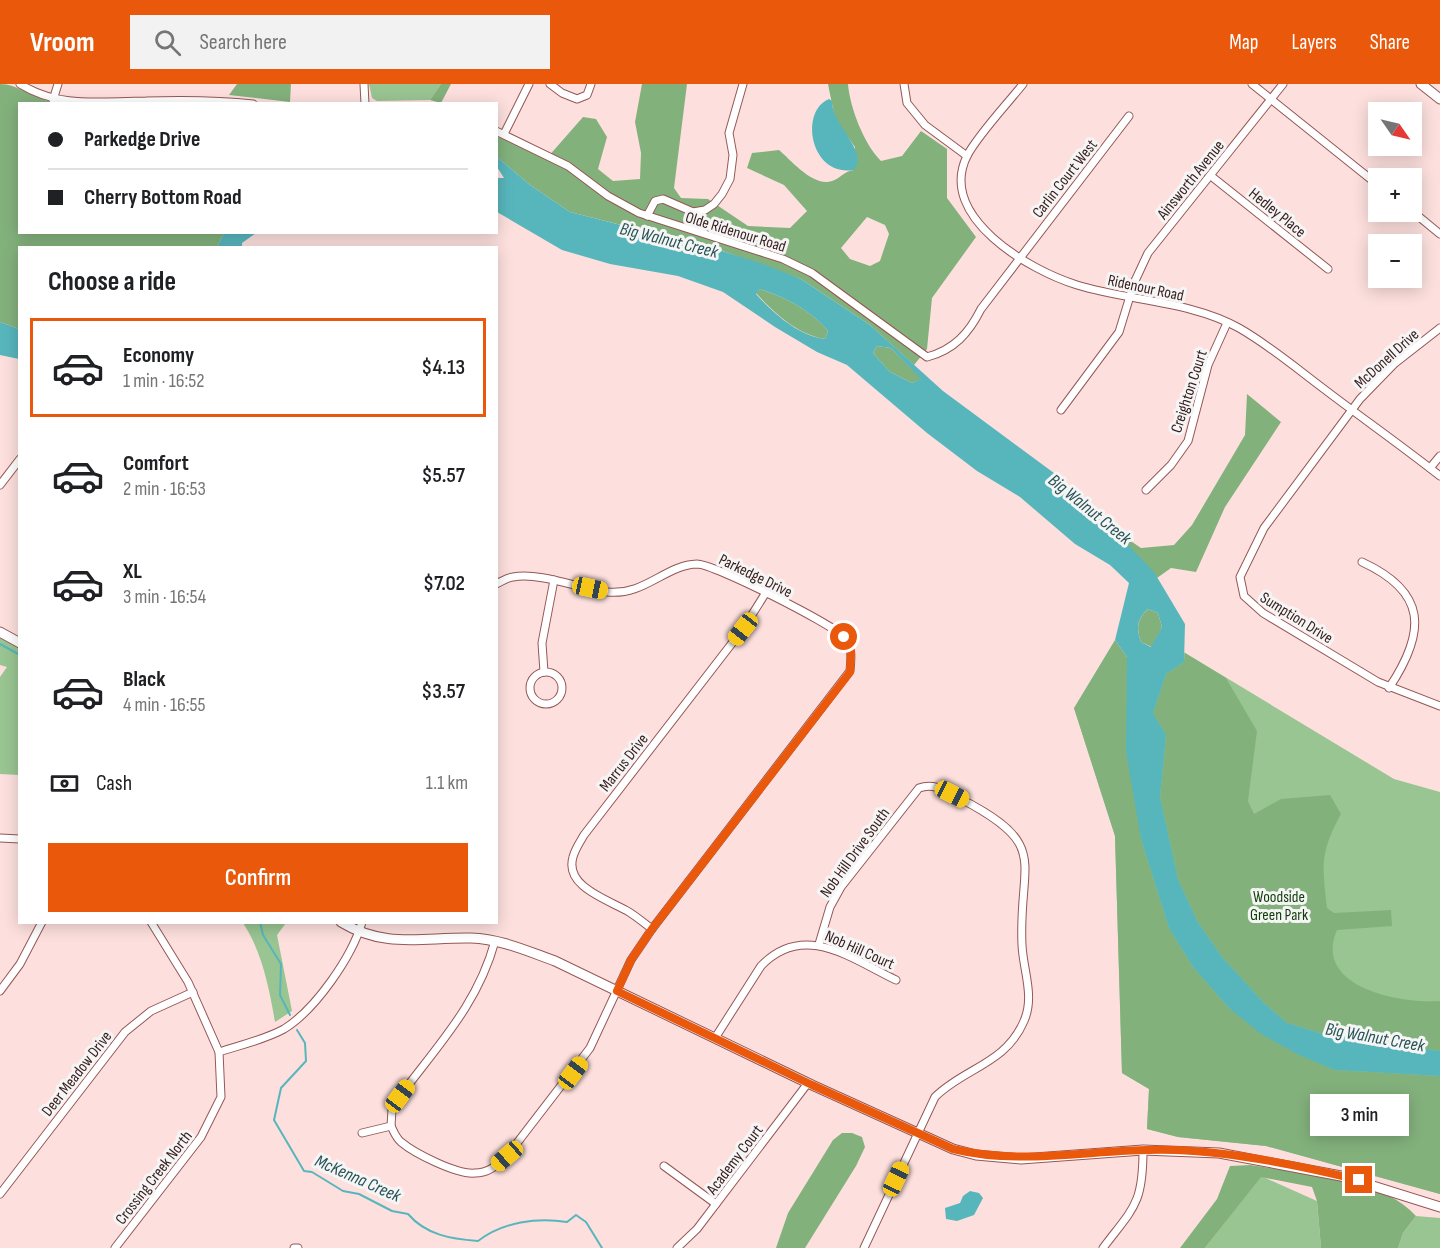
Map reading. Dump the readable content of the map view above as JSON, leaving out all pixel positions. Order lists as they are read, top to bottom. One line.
{"streets":{"street":["Carlin Court West","Ainsworth Avenue","Hedley Place","Olde Ridenour Road","Ridenour Road","McDonell Drive","Creighton Court","Parkedge Drive","Sumption Drive","Marrus Drive","Nob Hill Drive South","Nob Hill Court","Deer Meadow Drive","Academy Court","Crossing Creek North"]},"crossings":[["Carlin Court West","Olde Ridenour Road"],["Carlin Court West","Ridenour Road"],["Ainsworth Avenue","Hedley Place"],["Ainsworth Avenue","Ridenour Road"],["Ridenour Road","McDonell Drive"],["Ridenour Road","Creighton Court"],["Ridenour Road","Sumption Drive"],["McDonell Drive","Sumption Drive"],["Parkedge Drive","Marrus Drive"],["Nob Hill Drive South","Nob Hill Court"]],"water":["Big Walnut Creek","McKenna Creek"],"parks":["Woodside Green Park"],"north":"bottom right","page":{"header":"Vroom","search":"Search here","nav":["Map","Layers","Share"],"map_buttons":["+","−"],"banner":["Parkedge Drive","Cherry Bottom Road"],"heading":"Choose a ride","list":[{"name":"Economy","note":"1 min · 16:52","value":"$4.13"},{"name":"Comfort","note":"2 min · 16:53","value":"$5.57"},{"name":"XL","note":"3 min · 16:54","value":"$7.02"},{"name":"Black","note":"4 min · 16:55","value":"$3.57"}],"pay":["Cash","1.1 km"],"buttons":"Confirm","bubble":"3 min"}}
